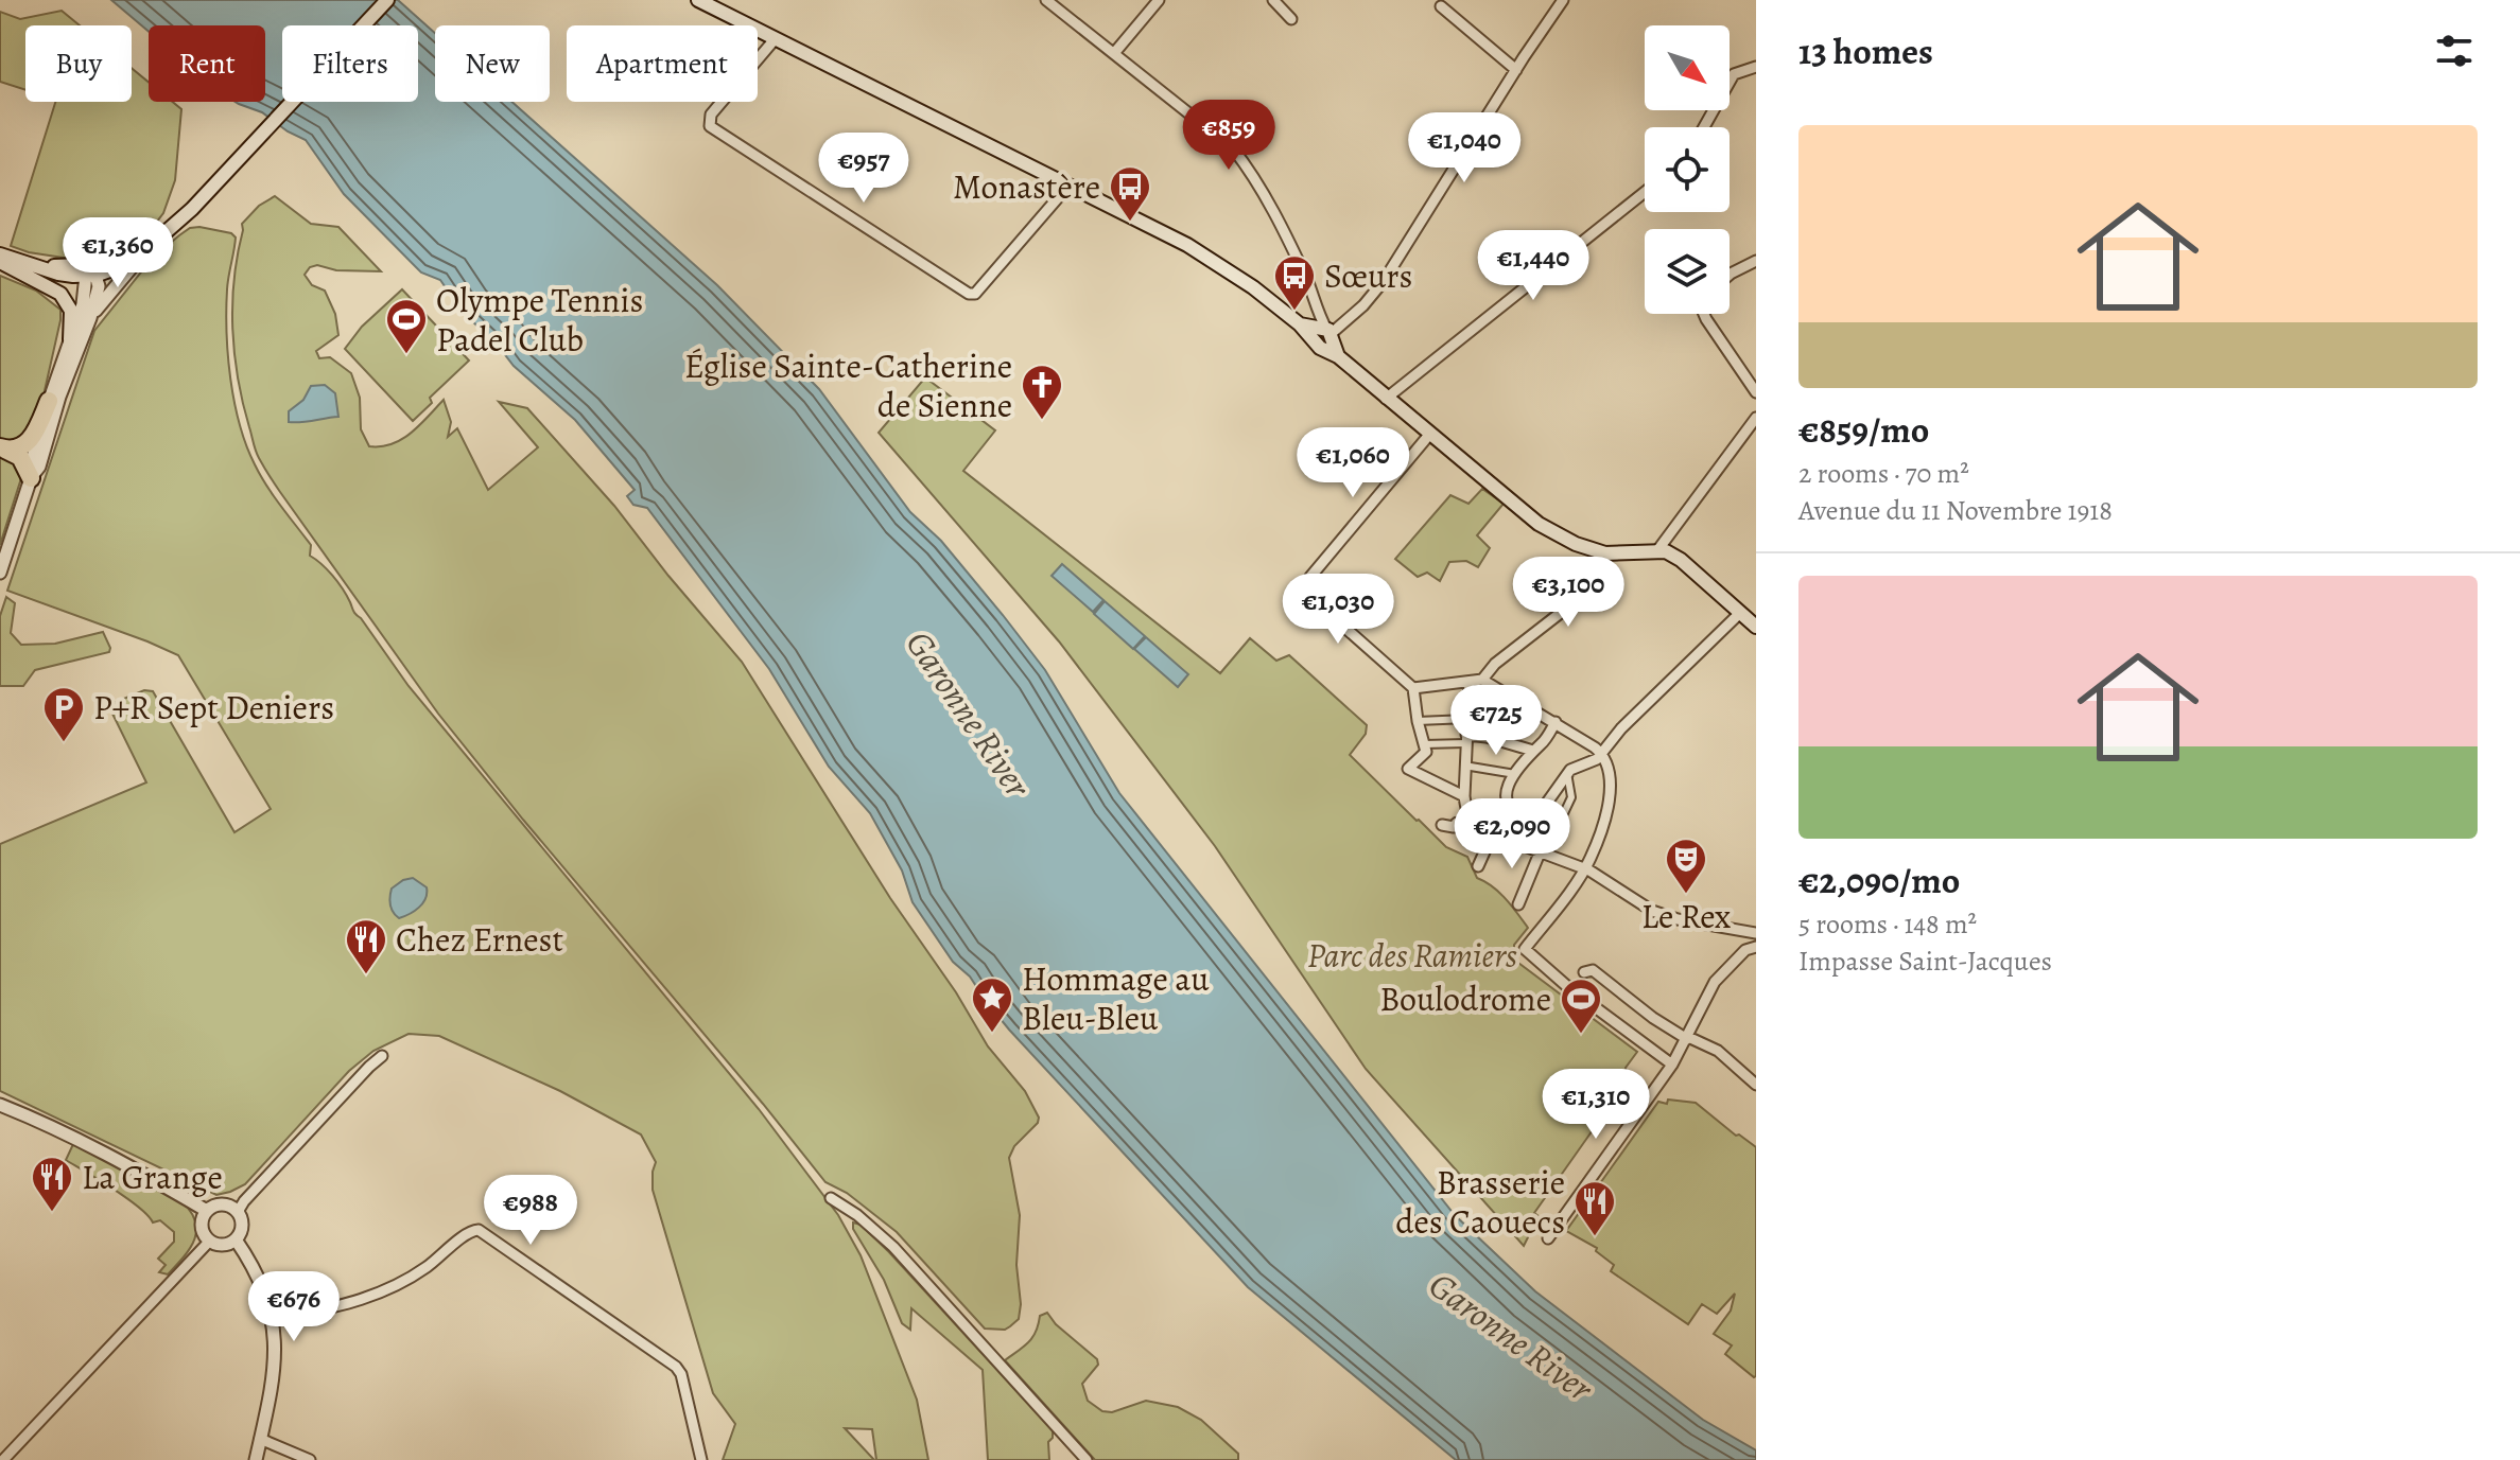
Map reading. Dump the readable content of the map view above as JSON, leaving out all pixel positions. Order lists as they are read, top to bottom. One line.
{"water":["Garonne River"],"parks":["Parc des Ramiers"],"places":{"bus stop":["Monastère","Sœurs"],"sports":["Olympe Tennis Padel Club","Boulodrome"],"church":["Église Sainte-Catherine de Sienne"],"parking":["P+R Sept Deniers"],"theatre":["Le Rex"],"restaurant":["Chez Ernest","La Grange","Brasserie des Caouecs"],"place":["Hommage au Bleu-Bleu"]},"north":"bottom right","page":{"heading":"13 homes","chip":["Buy","Rent","Filters","New","Apartment"],"price":["€859","€1,040","€957","€1,360","€1,440","€1,060","€3,100","€1,030","€725","€2,090","€1,310","€988","€676"],"list":[{"name":"€859/mo","note":"2 rooms · 70 m² · Avenue du 11 Novembre 1918"},{"name":"€2,090/mo","note":"5 rooms · 148 m² · Impasse Saint-Jacques"}]}}
